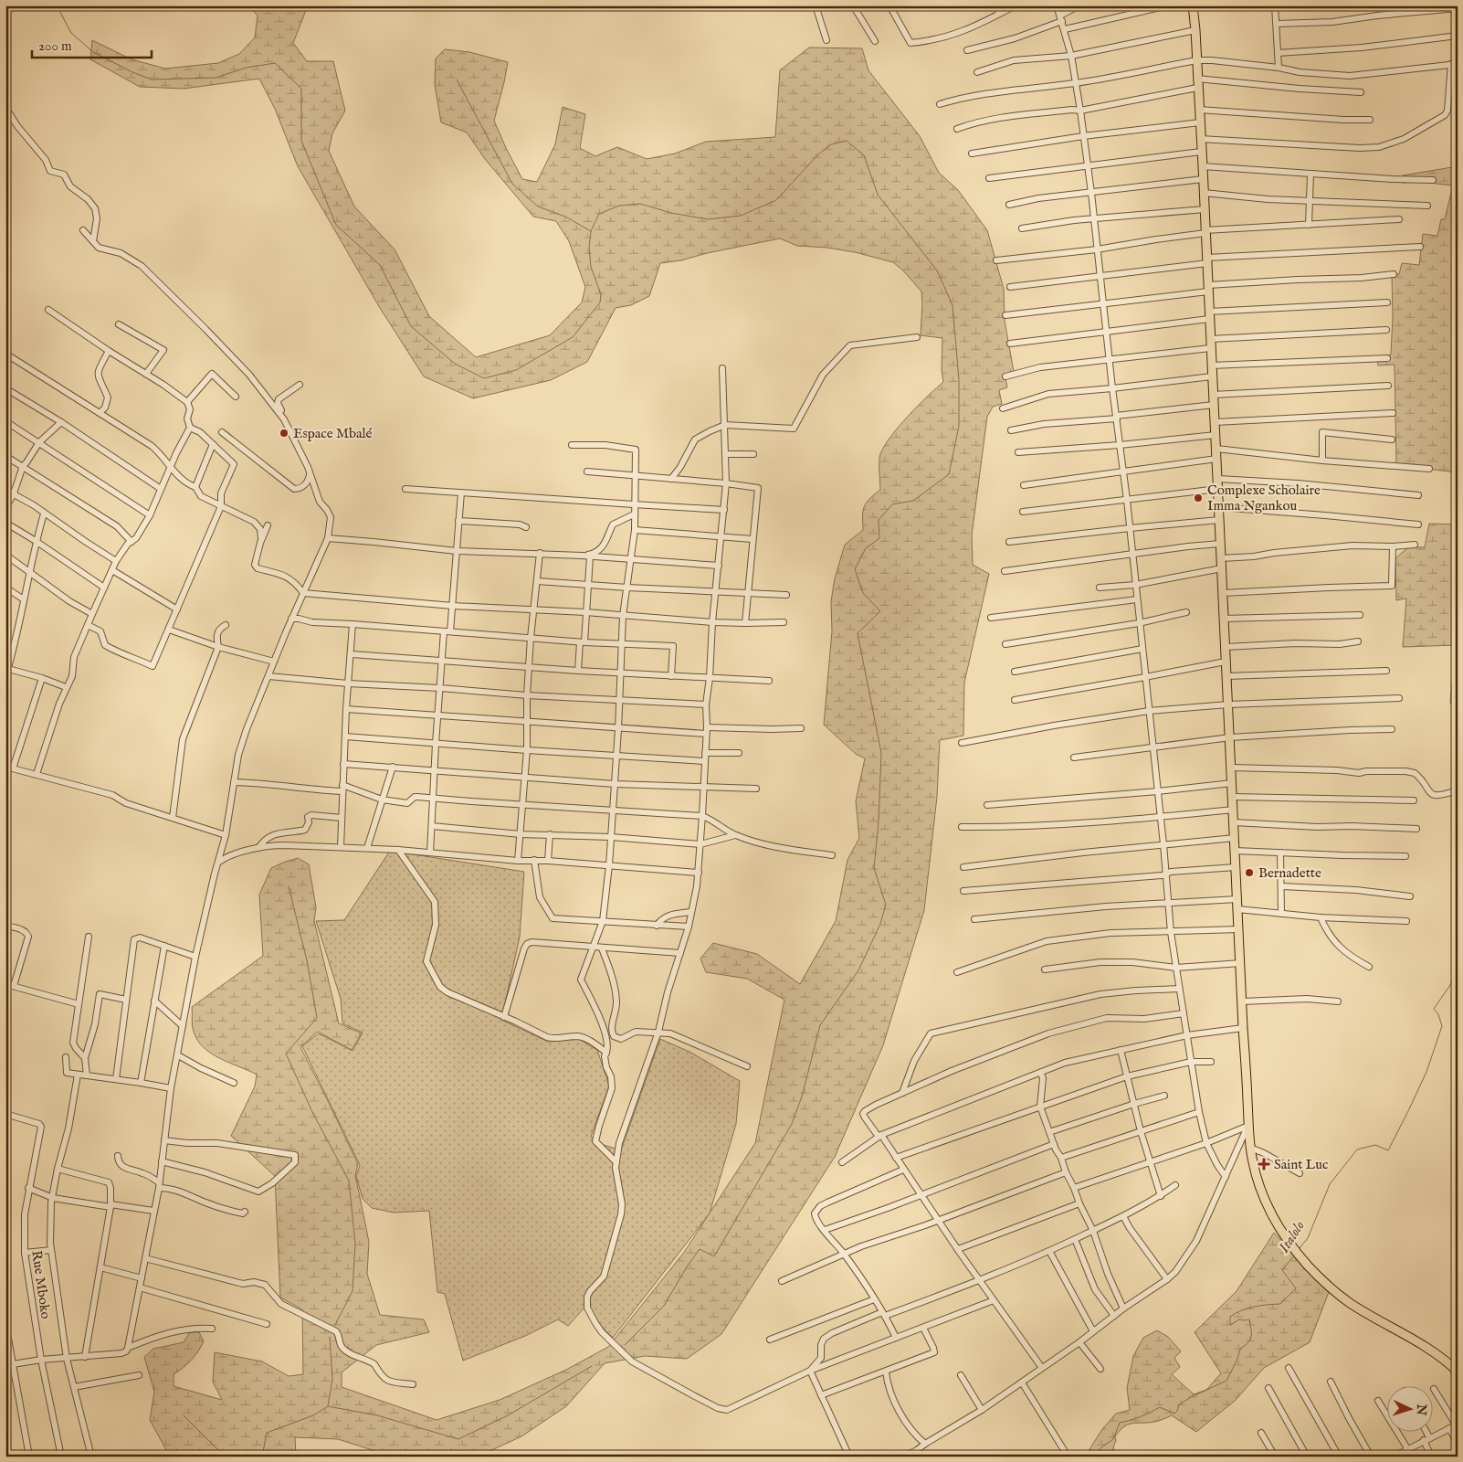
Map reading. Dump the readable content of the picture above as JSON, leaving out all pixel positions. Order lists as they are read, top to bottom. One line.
{"streets":{"street":["Rue Mboko"]},"water":["Italolo"],"places":{"other":["Espace Mbalé","Complexe Scholaire Imma Ngankou","Bernadette"],"health":["Saint Luc"]},"scale_bar":"200 m","north":"right"}
